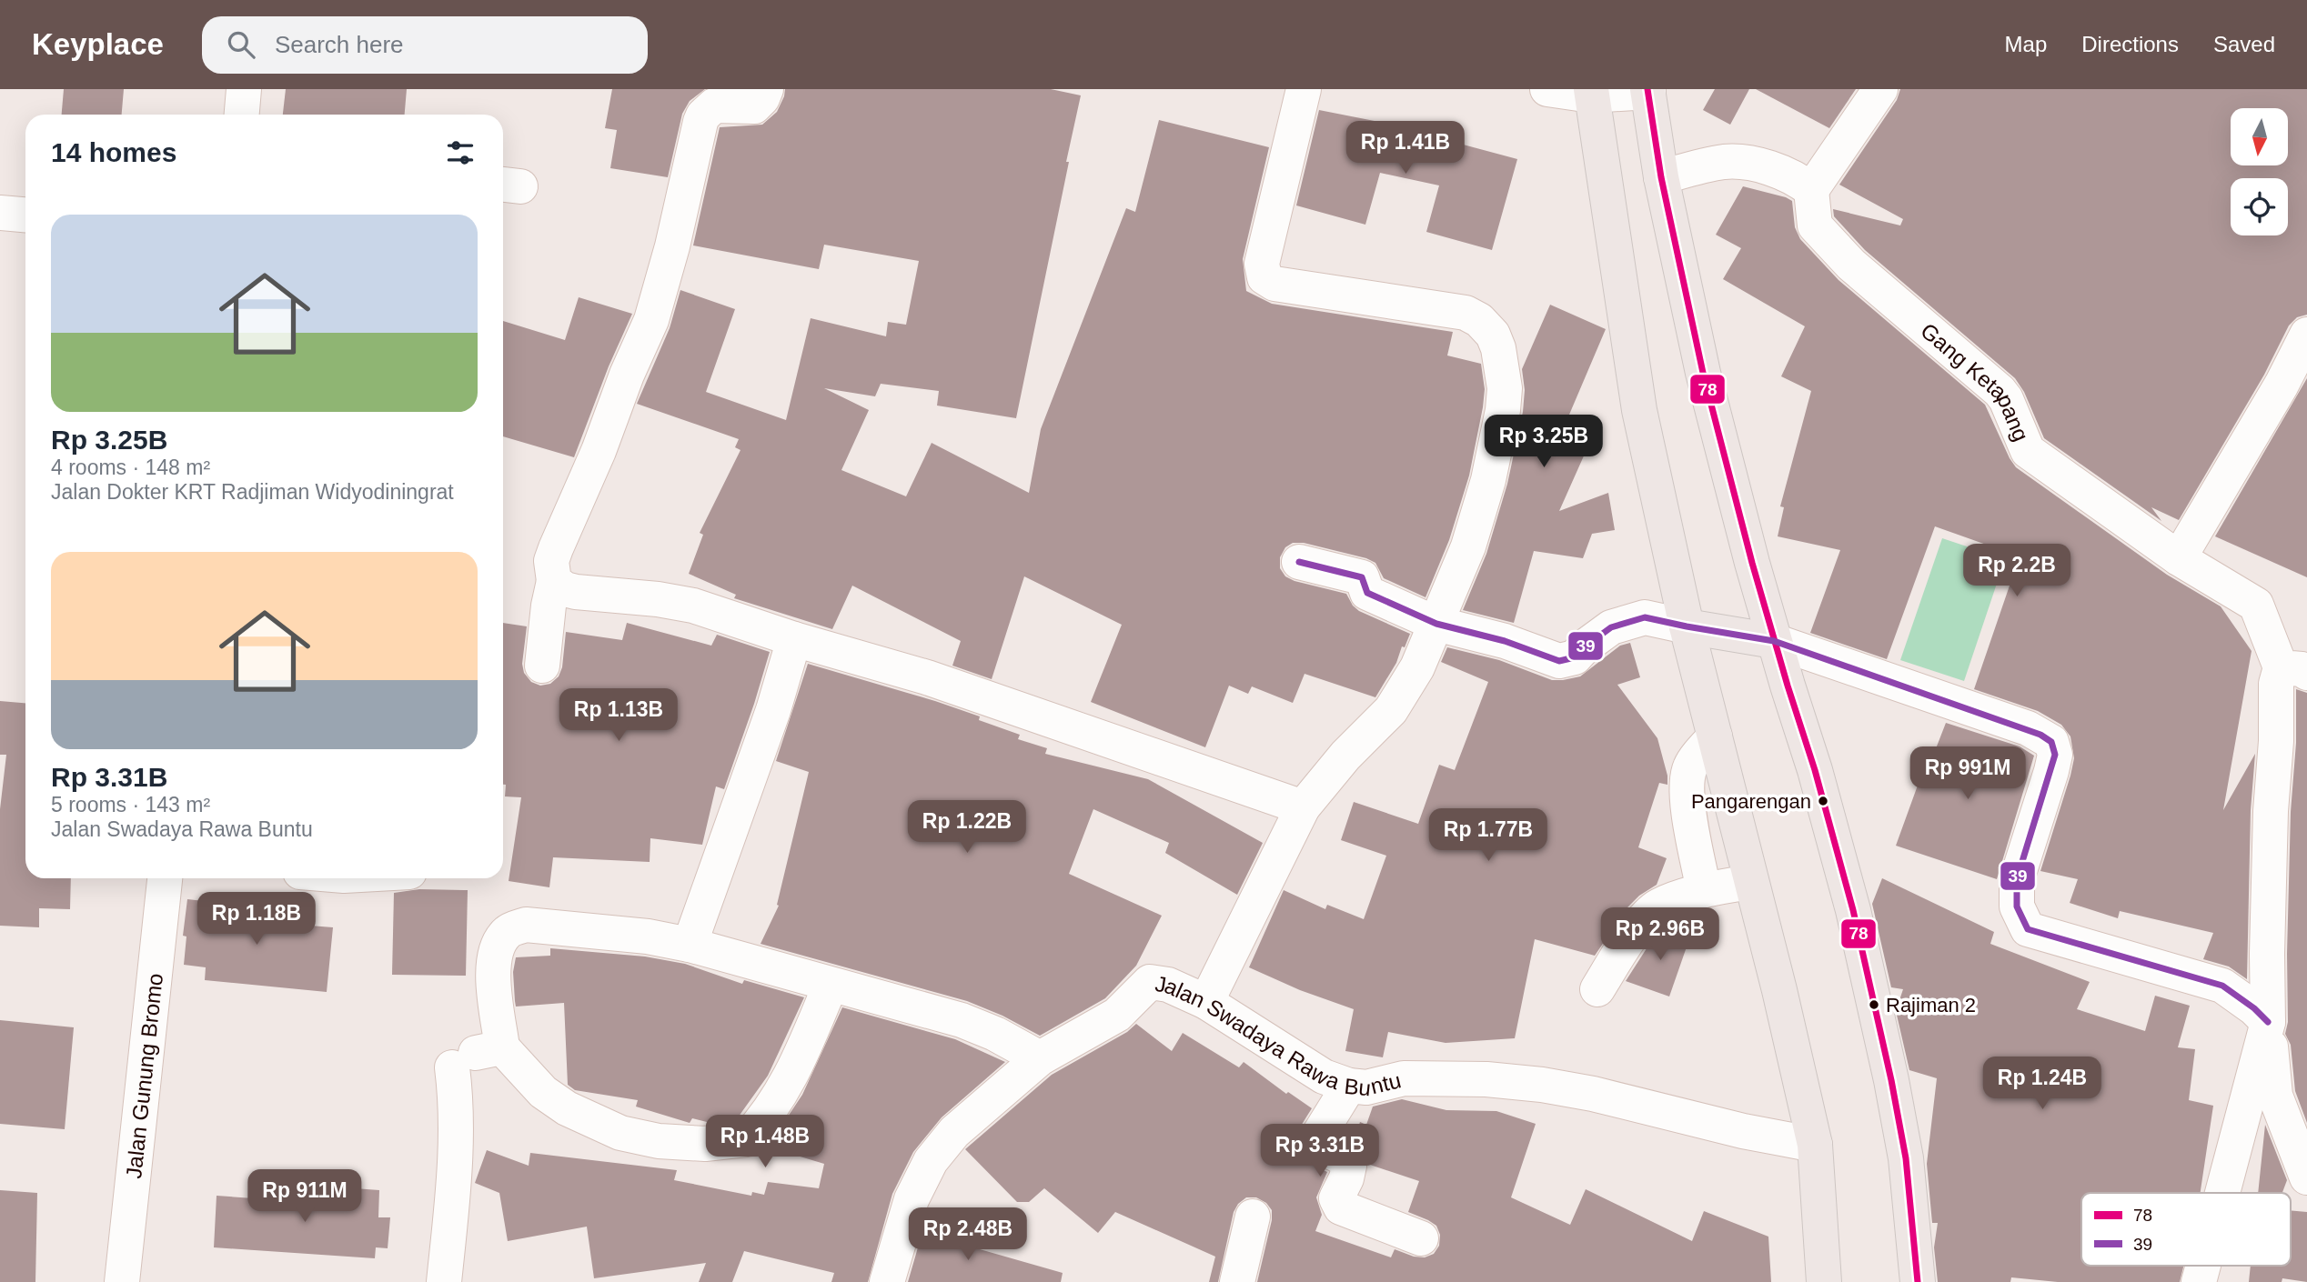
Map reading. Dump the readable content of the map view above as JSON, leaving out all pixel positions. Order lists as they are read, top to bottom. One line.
{"streets":{"street":["Gang Ketapang","Jalan Swadaya Rawa Buntu","Jalan Gunung Bromo"]},"places":["Pangarengan","Rajiman 2"],"lines":["transit line 78","transit line 39"],"legend":["78","39"],"north":"bottom","page":{"header":"Keyplace","search":"Search here","nav":["Map","Directions","Saved"],"heading":"14 homes","price":["Rp 1.41B","Rp 3.25B","Rp 2.2B","Rp 1.13B","Rp 991M","Rp 1.22B","Rp 1.77B","Rp 1.18B","Rp 2.96B","Rp 1.24B","Rp 1.48B","Rp 3.31B","Rp 911M","Rp 2.48B"],"list":[{"name":"Rp 3.25B","note":"4 rooms · 148 m² · Jalan Dokter KRT Radjiman Widyodiningrat"},{"name":"Rp 3.31B","note":"5 rooms · 143 m² · Jalan Swadaya Rawa Buntu"}]}}
